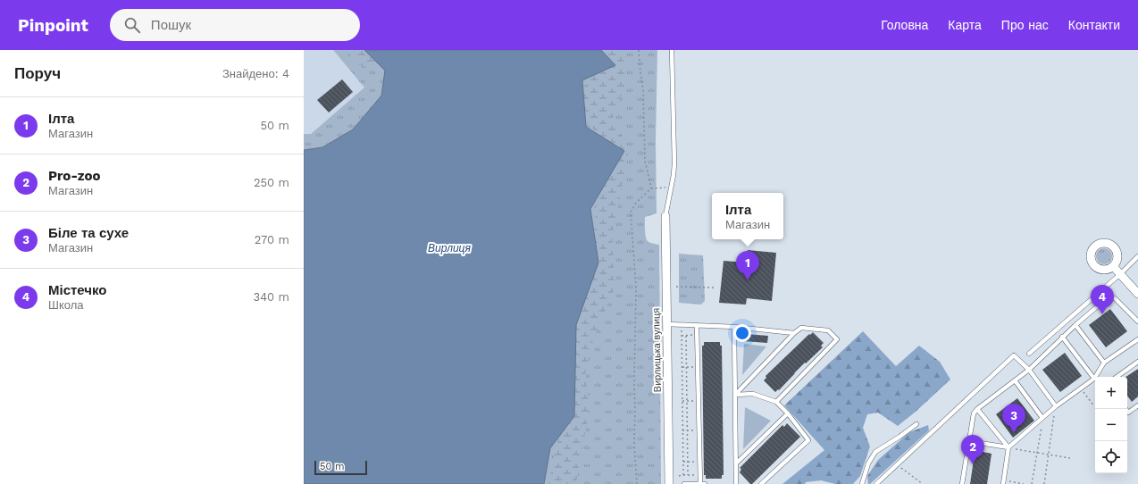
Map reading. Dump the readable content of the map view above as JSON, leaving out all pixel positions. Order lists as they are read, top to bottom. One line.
{"streets":{"street":["Вирлицька вулиця"]},"water":["Вирлиця"],"scale_bar":"50 m","page":{"header":"Pinpoint","search":"Пошук","nav":["Головна","Карта","Про нас","Контакти"],"heading":["Поруч","Знайдено: 4"],"list":[{"mark":"1","name":"Ілта","note":"Магазин","value":"50 m"},{"mark":"2","name":"Pro-zoo","note":"Магазин","value":"250 m"},{"mark":"3","name":"Біле та сухе","note":"Магазин","value":"270 m"},{"mark":"4","name":"Містечко","note":"Школа","value":"340 m"}],"popup":["Ілта","Магазин"],"pins":["1","4","3","2"],"map_buttons":["+","−"],"scale":"50 m"}}
